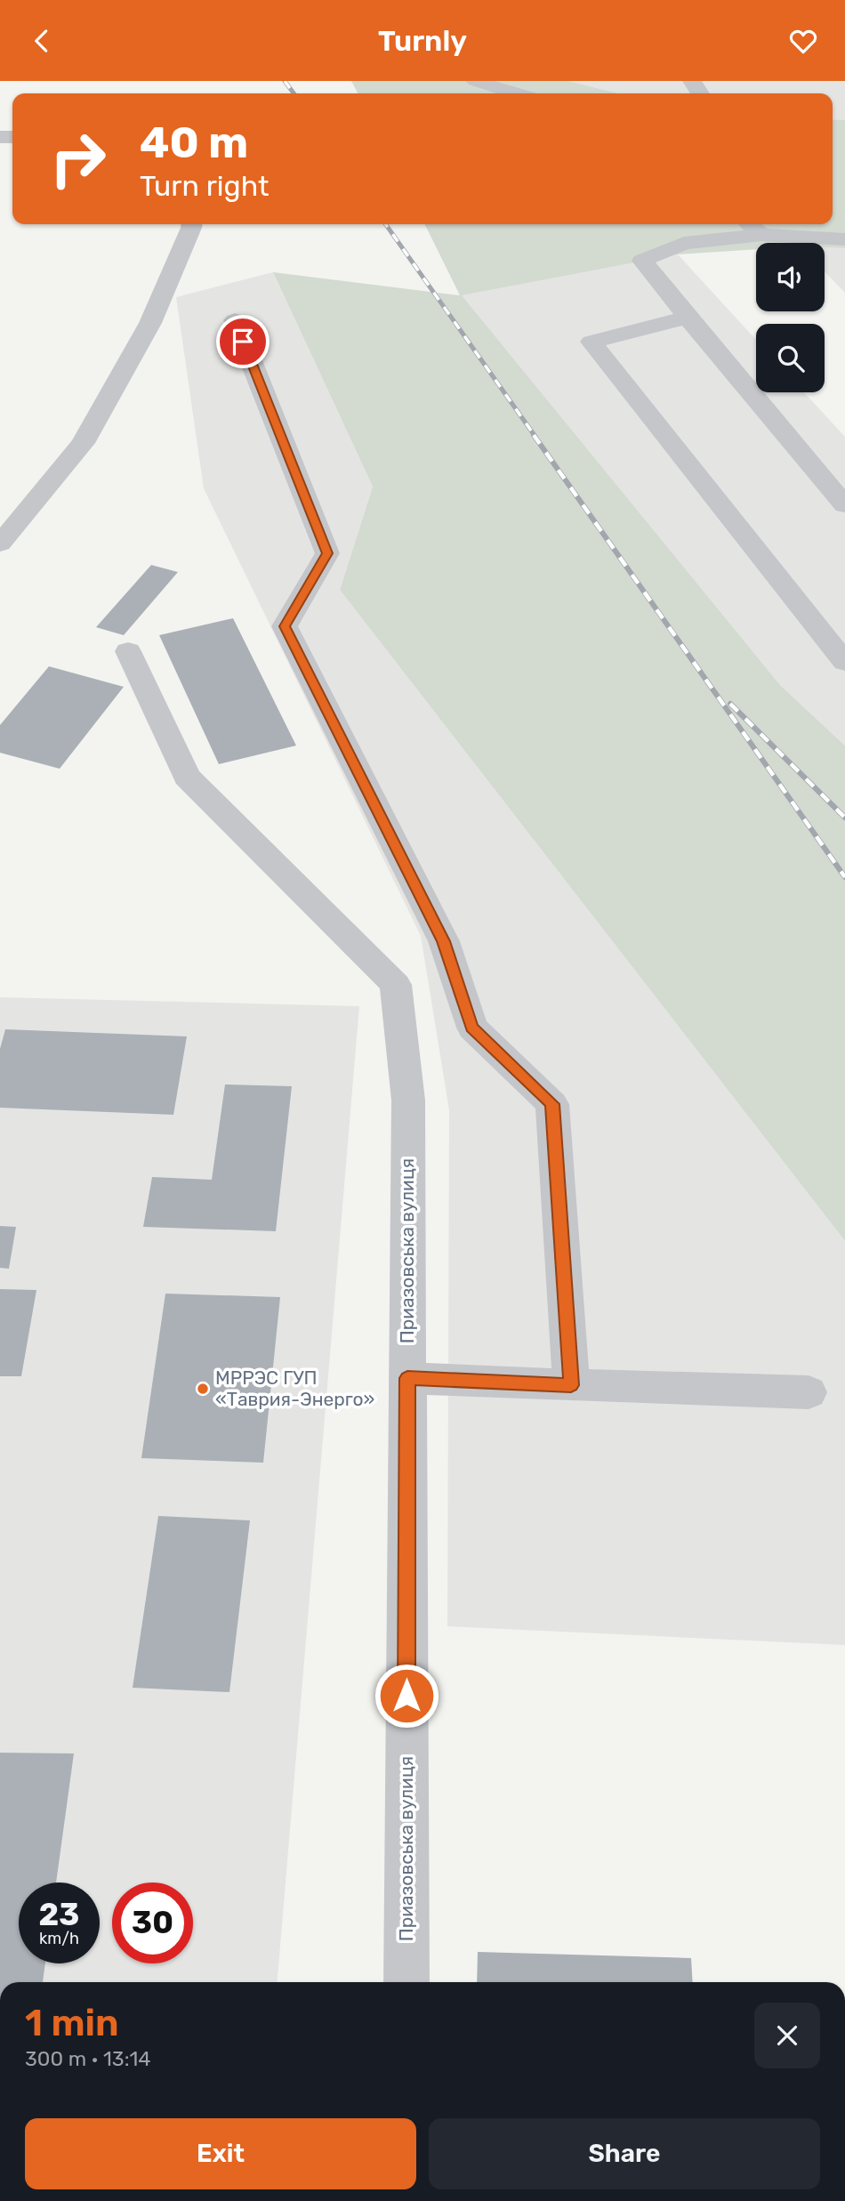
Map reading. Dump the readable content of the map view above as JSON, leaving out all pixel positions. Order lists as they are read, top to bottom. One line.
{"streets":{"street":["Приазовська вулиця"]},"places":["МРРЭС ГУП «Таврия-Энерго»"],"page":{"header":"Turnly","turn":["40 m","Turn right"],"speed":"23 km/h","limit":"30","heading":["1 min","300 m · 13:14"],"buttons":["Exit","Share"]}}
